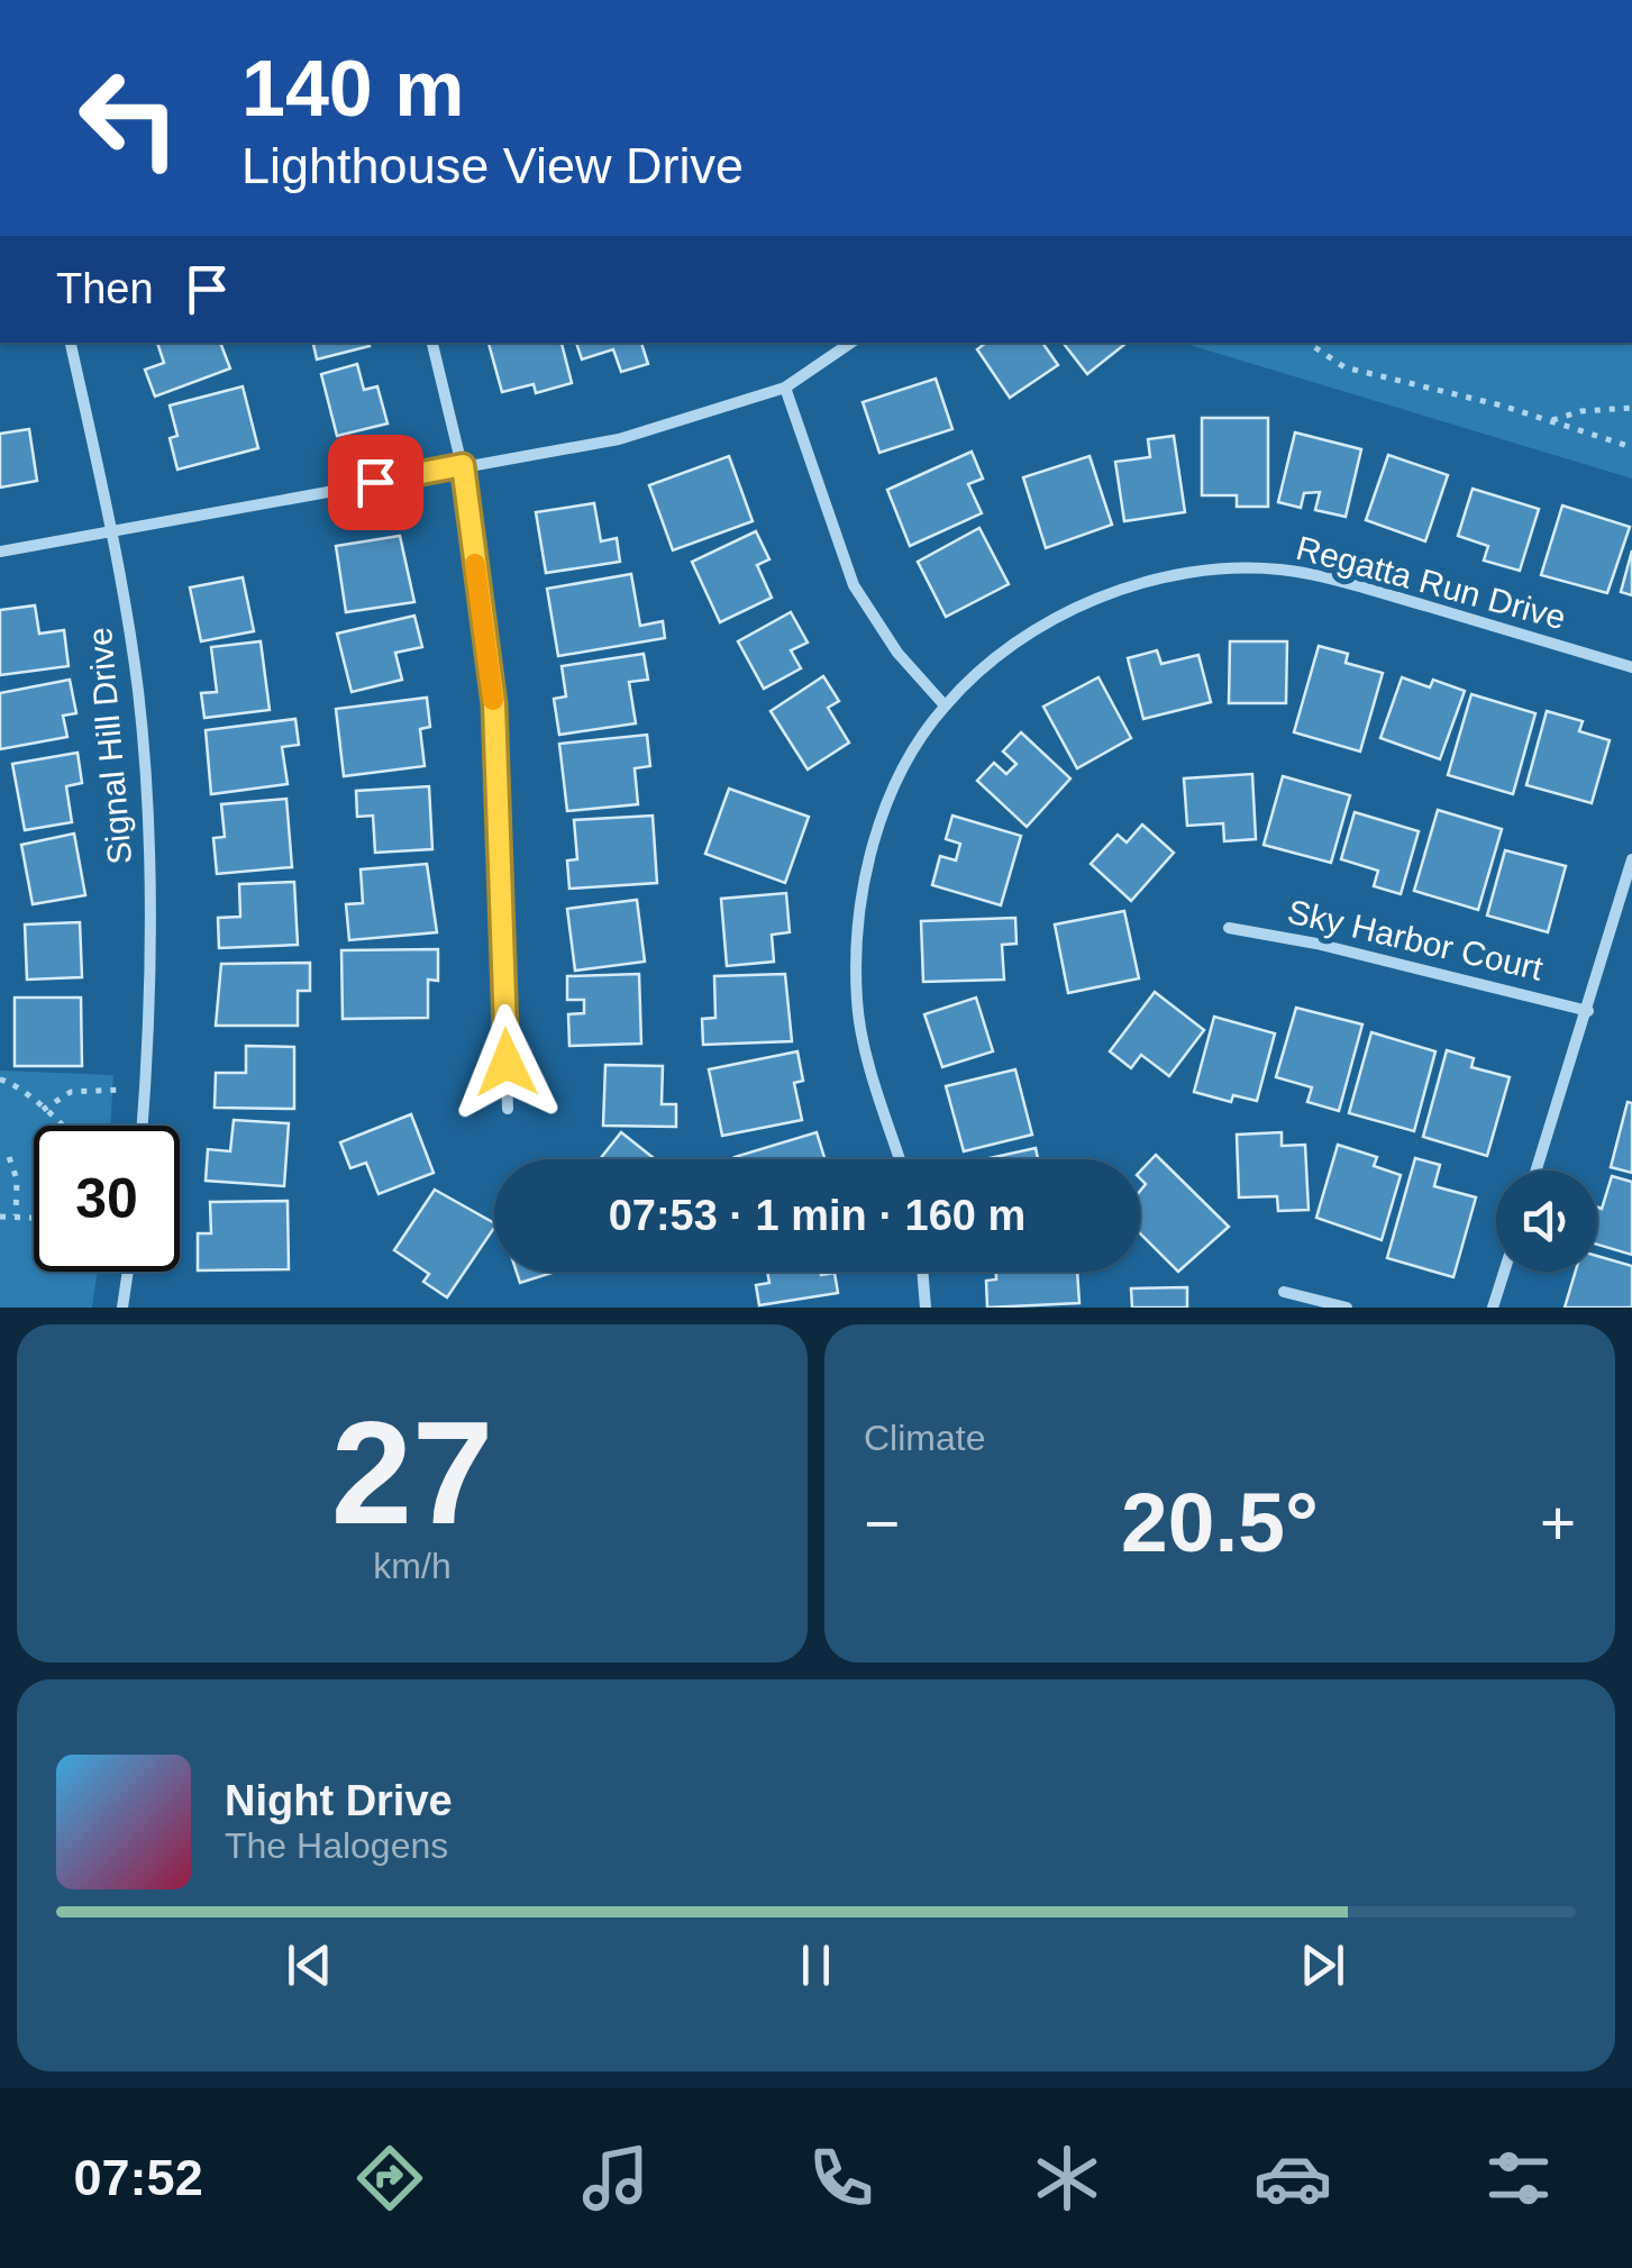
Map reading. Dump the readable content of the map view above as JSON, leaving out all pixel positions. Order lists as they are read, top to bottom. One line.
{"streets":{"street":["Regatta Run Drive","Signal Hill Drive","Sky Harbor Court"]},"page":{"turn":["140 m","Lighthouse View Drive"],"then":"Then","limit":"30","trip":"07:53 · 1 min · 160 m","tile":[["27","km/h"],"Climate"],"heat":["−","20.5°","+"],"song":["Night Drive","The Halogens"],"tabs":"07:52"}}
